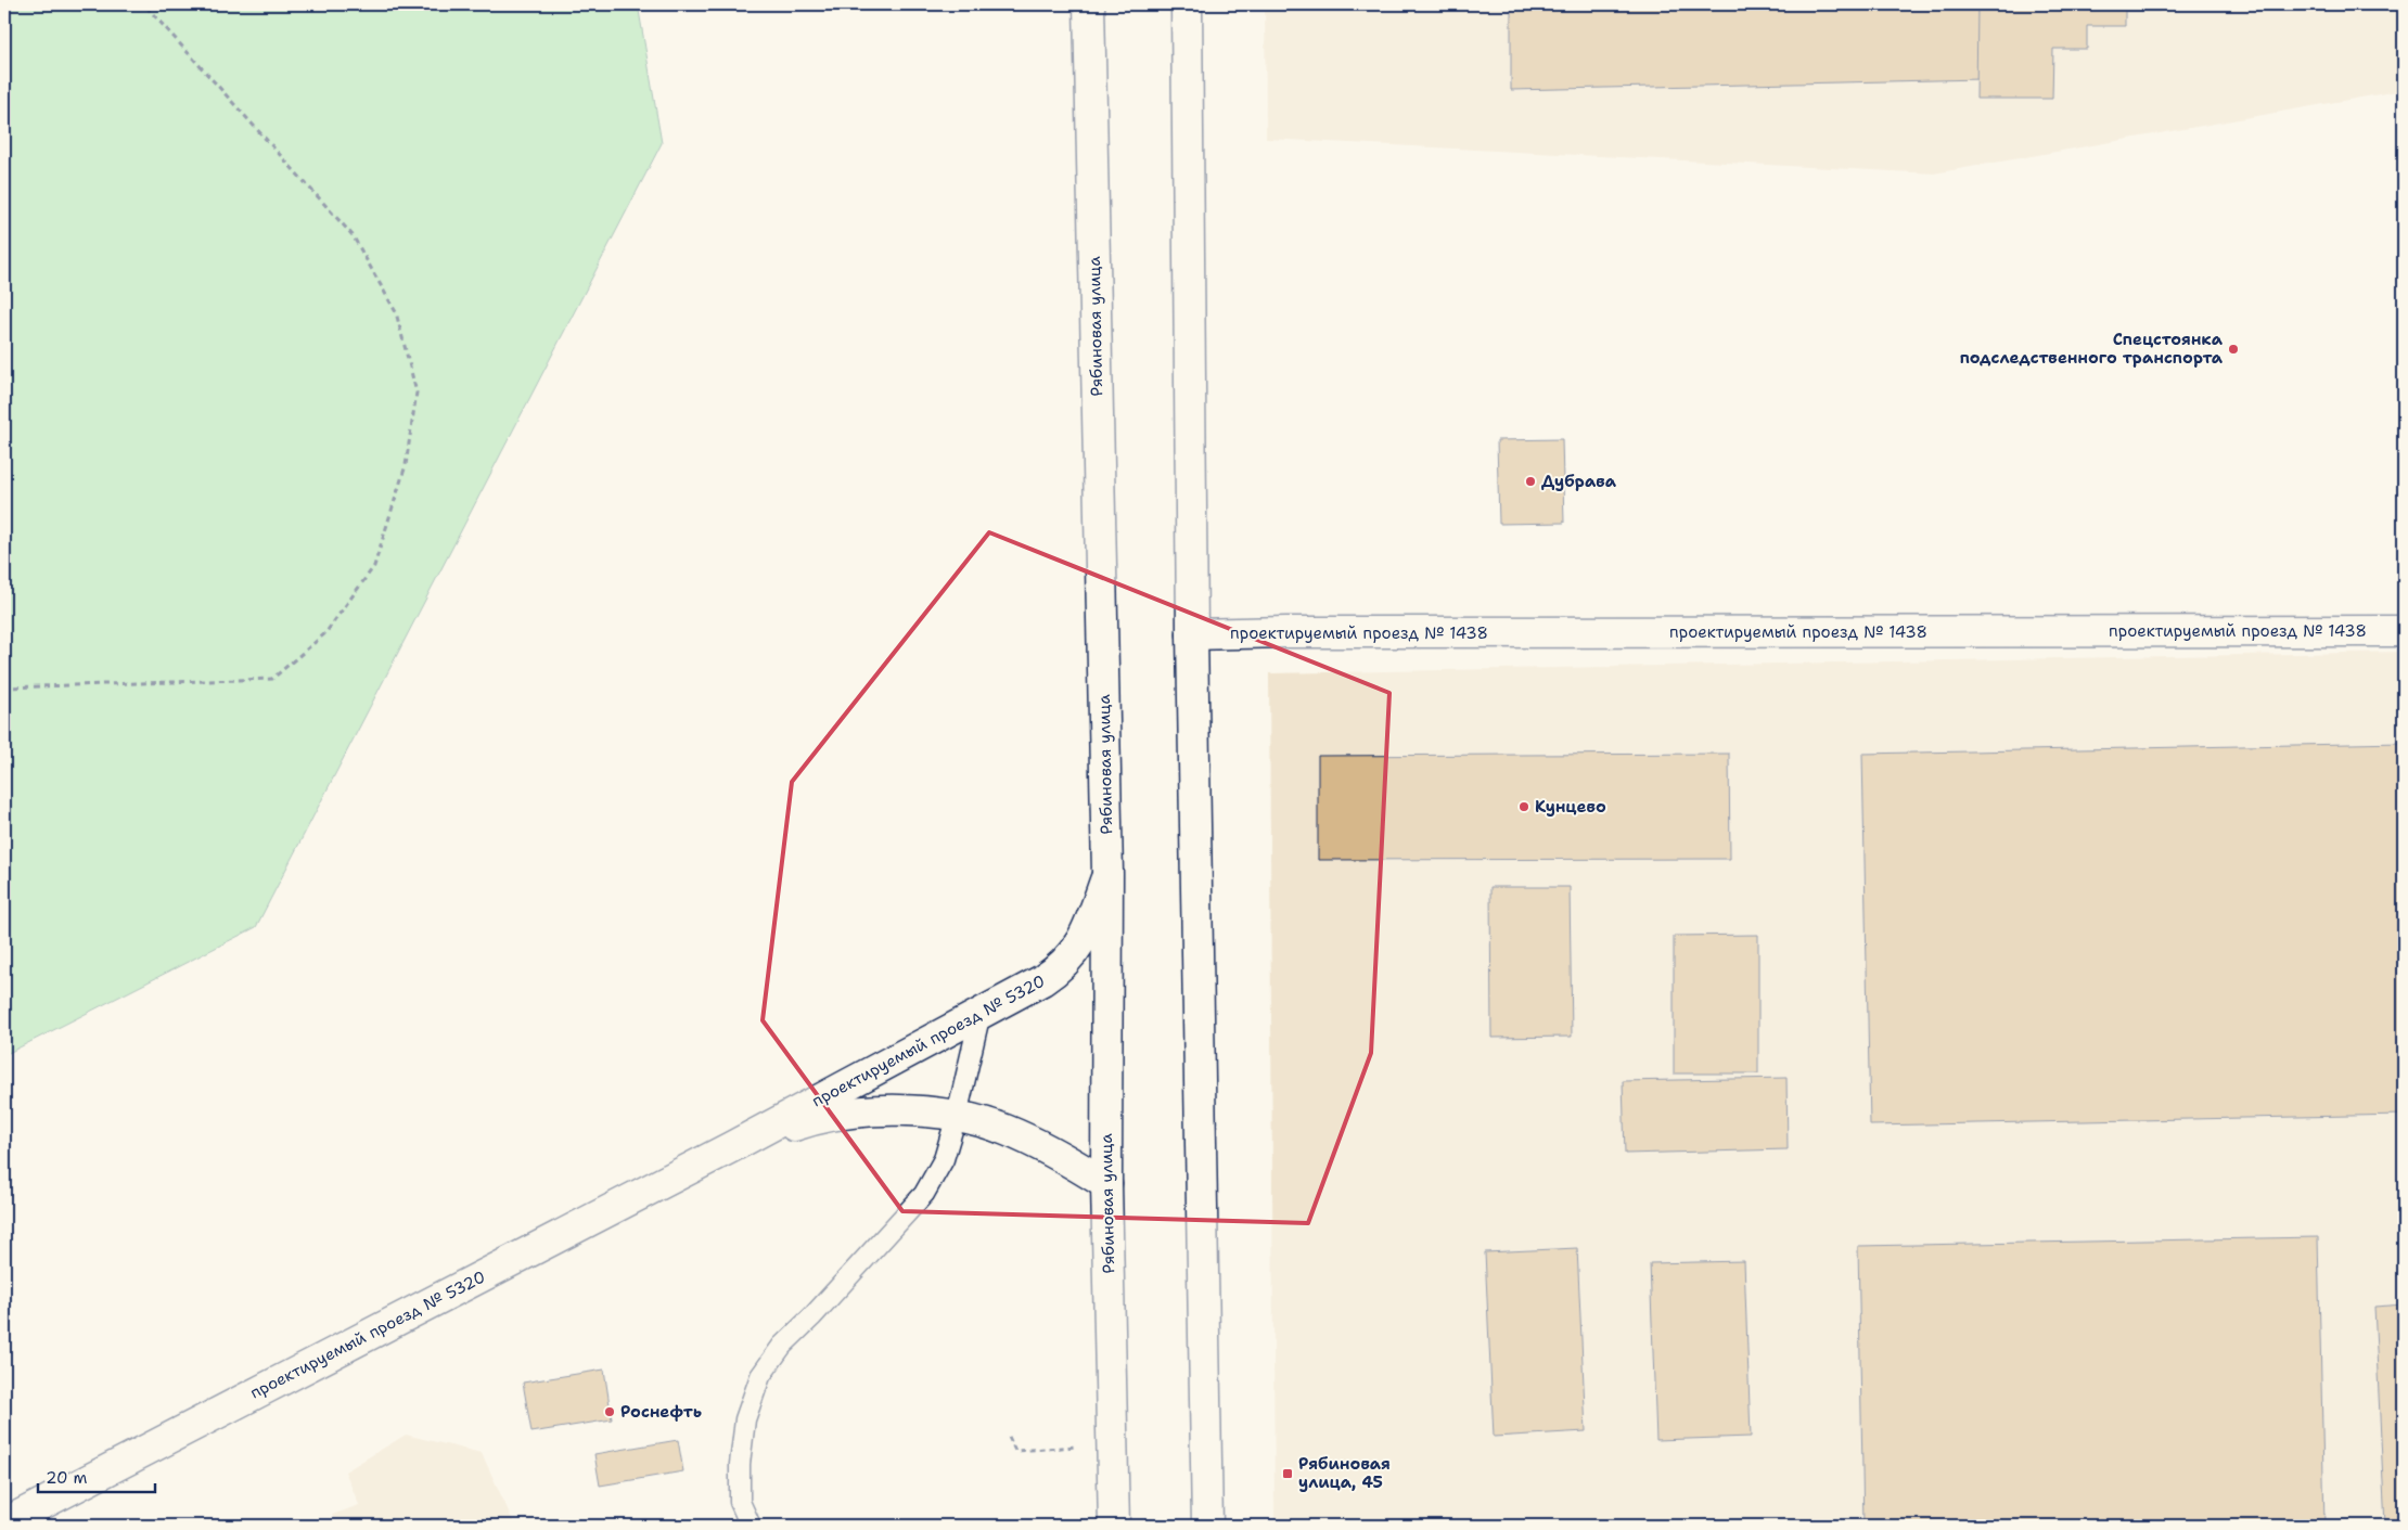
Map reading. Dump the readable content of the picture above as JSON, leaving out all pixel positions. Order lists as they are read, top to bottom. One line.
{"streets":{"main road":["Рябиновая улица","проектируемый проезд № 1438","проектируемый проезд № 5320"]},"crossings":[["Рябиновая улица","проектируемый проезд № 5320"]],"places":{"other":["Спецстоянка подследственного транспорта","Дубрава","Кунцево","Роснефть"],"transit":["Рябиновая улица, 45"]},"scale_bar":"20 m"}
